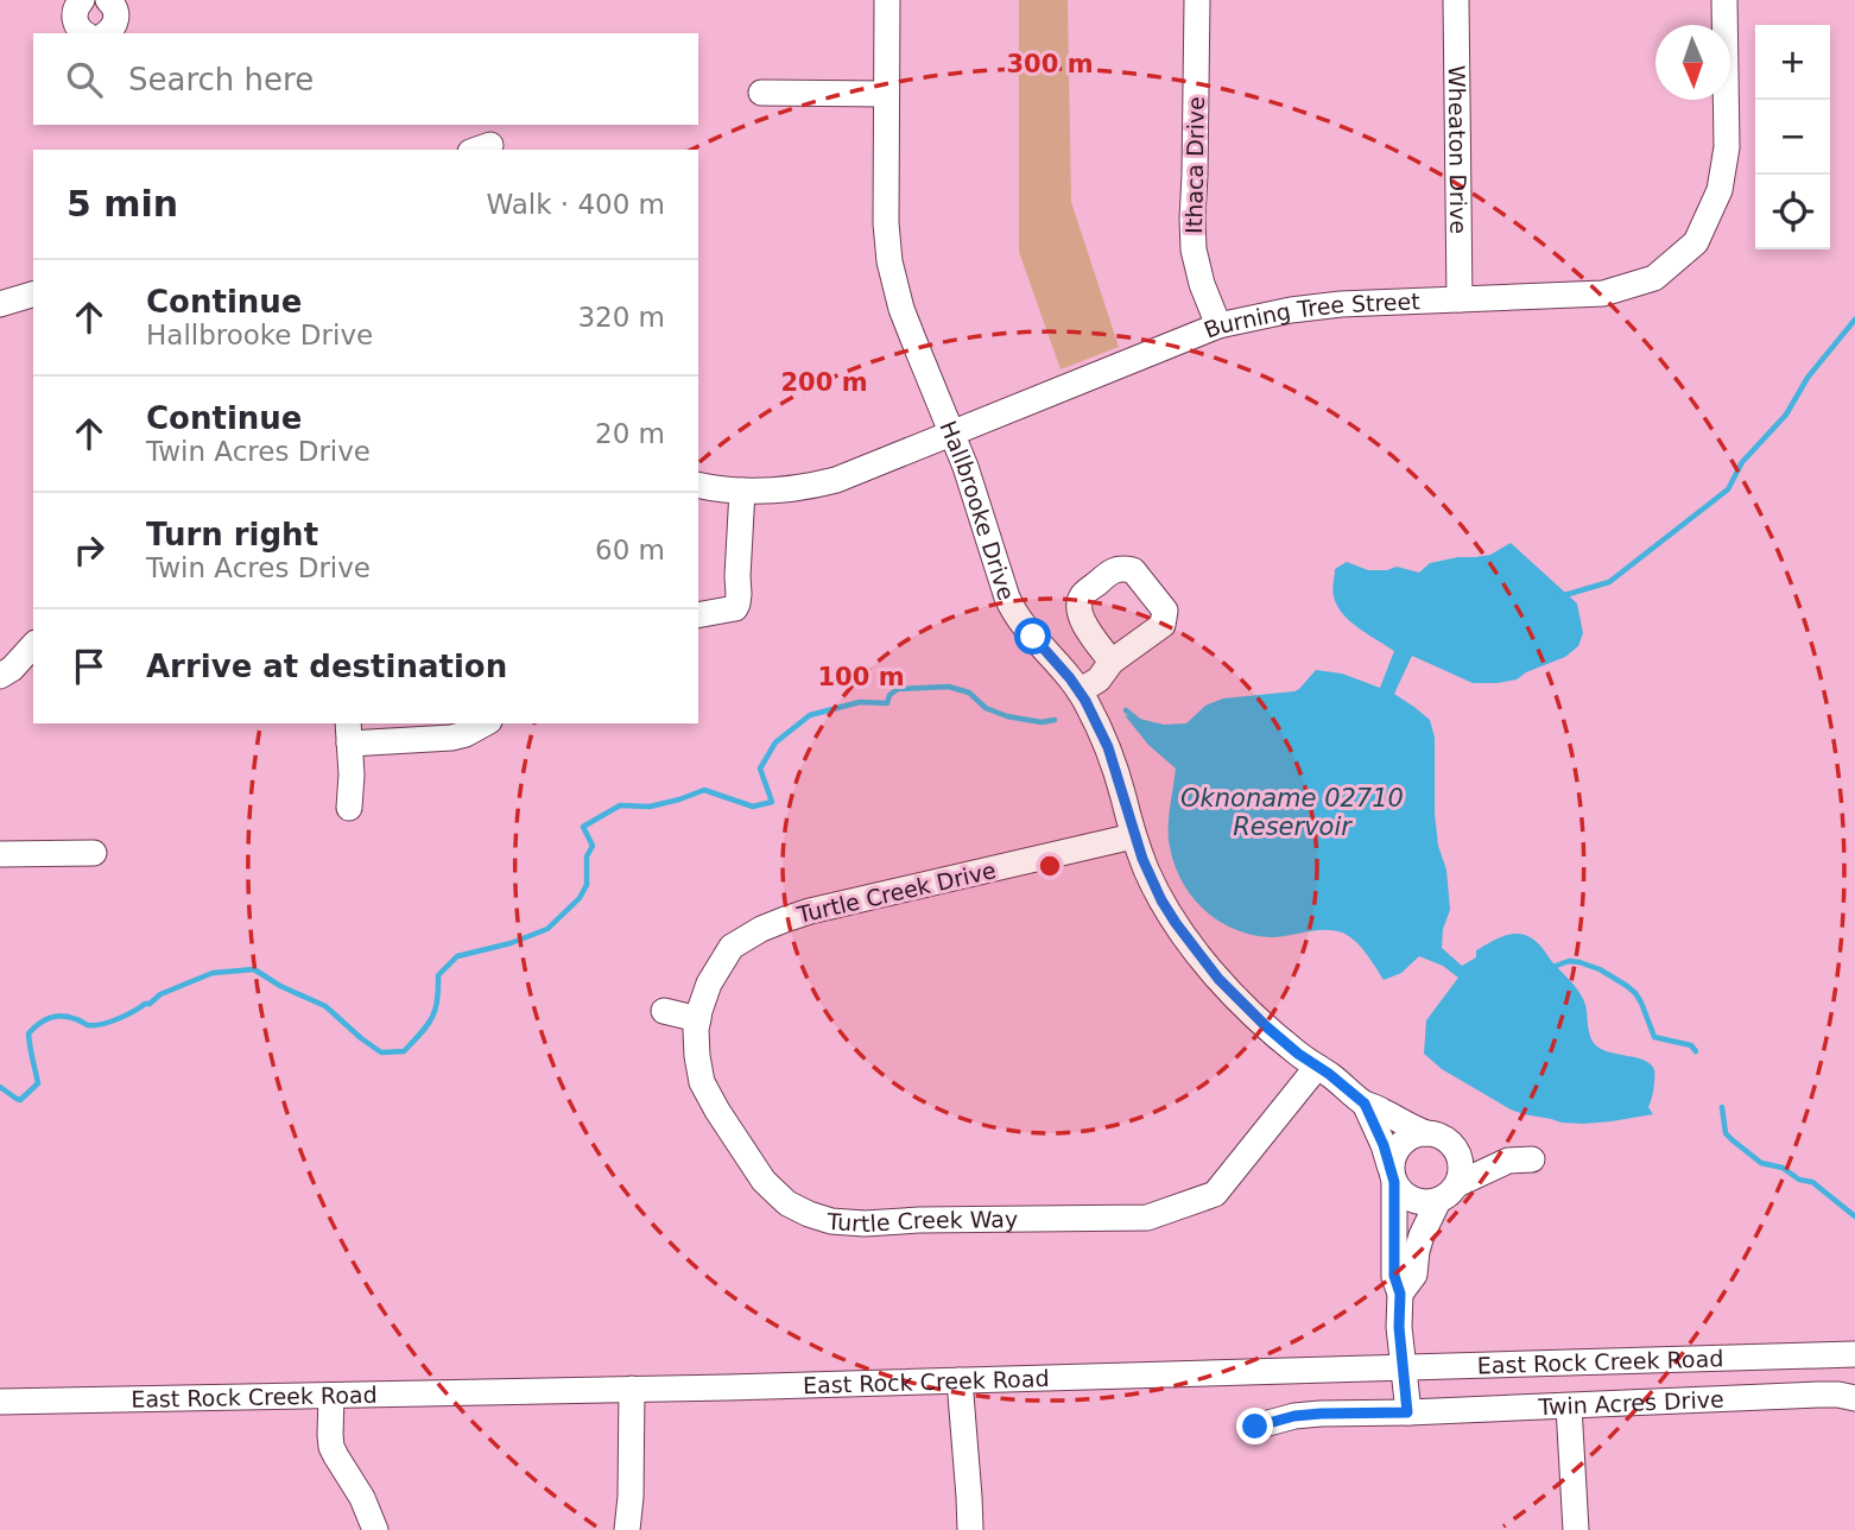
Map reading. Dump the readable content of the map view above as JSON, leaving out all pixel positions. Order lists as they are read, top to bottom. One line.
{"streets":{"street":["Wheaton Drive","Ithaca Drive","Burning Tree Street","Hallbrooke Drive","Turtle Creek Drive","Turtle Creek Way","East Rock Creek Road","Twin Acres Drive"]},"crossings":[["Wheaton Drive","Burning Tree Street"],["Ithaca Drive","Burning Tree Street"],["Burning Tree Street","Hallbrooke Drive"],["Hallbrooke Drive","Turtle Creek Drive"],["Hallbrooke Drive","Turtle Creek Way"],["Hallbrooke Drive","East Rock Creek Road"],["Turtle Creek Drive","Turtle Creek Way"]],"water":["Oknoname 02710 Reservoir"],"north":"bottom","page":{"map_buttons":["+","−"],"search":"Search here","heading":["5 min","Walk · 400 m"],"list":[["Continue","Hallbrooke Drive","320 m"],["Continue","Twin Acres Drive","20 m"],["Turn right","Twin Acres Drive","60 m"],"Arrive at destination"]},"rings":["300 m","200 m","100 m"]}
